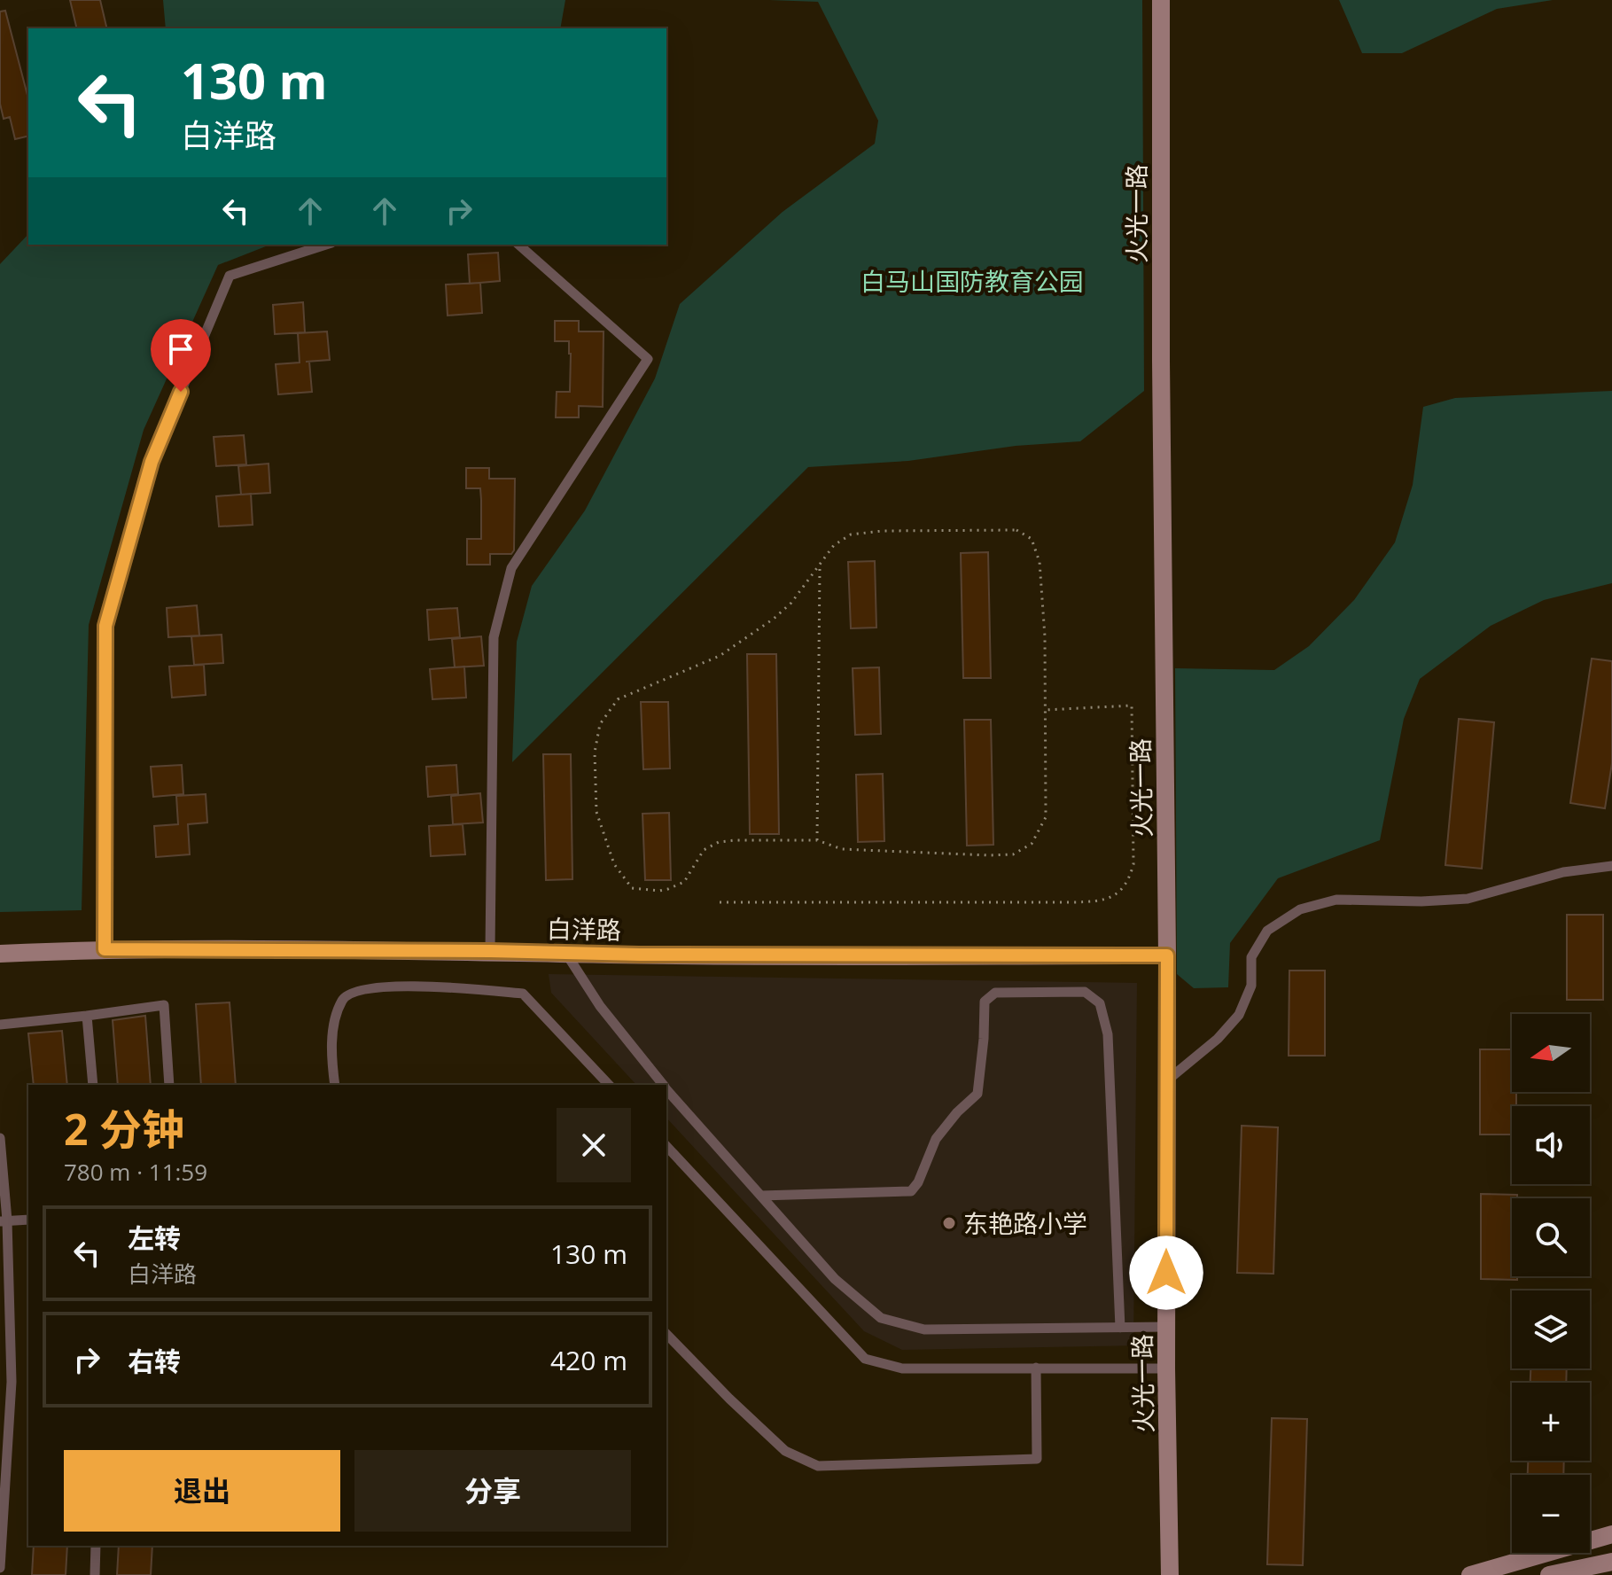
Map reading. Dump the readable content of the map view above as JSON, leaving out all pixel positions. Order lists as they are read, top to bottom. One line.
{"streets":{"street":["火光一路","白洋路"]},"crossings":[["火光一路","白洋路"]],"parks":["白马山国防教育公园"],"places":["东艳路小学"],"north":"left","page":{"turn":["130 m","白洋路"],"map_buttons":["+","−"],"heading":["2 分钟","780 m · 11:59"],"list":[{"name":"左转","note":"白洋路","value":"130 m"},{"name":"右转","value":"420 m"}],"buttons":["退出","分享"]}}
